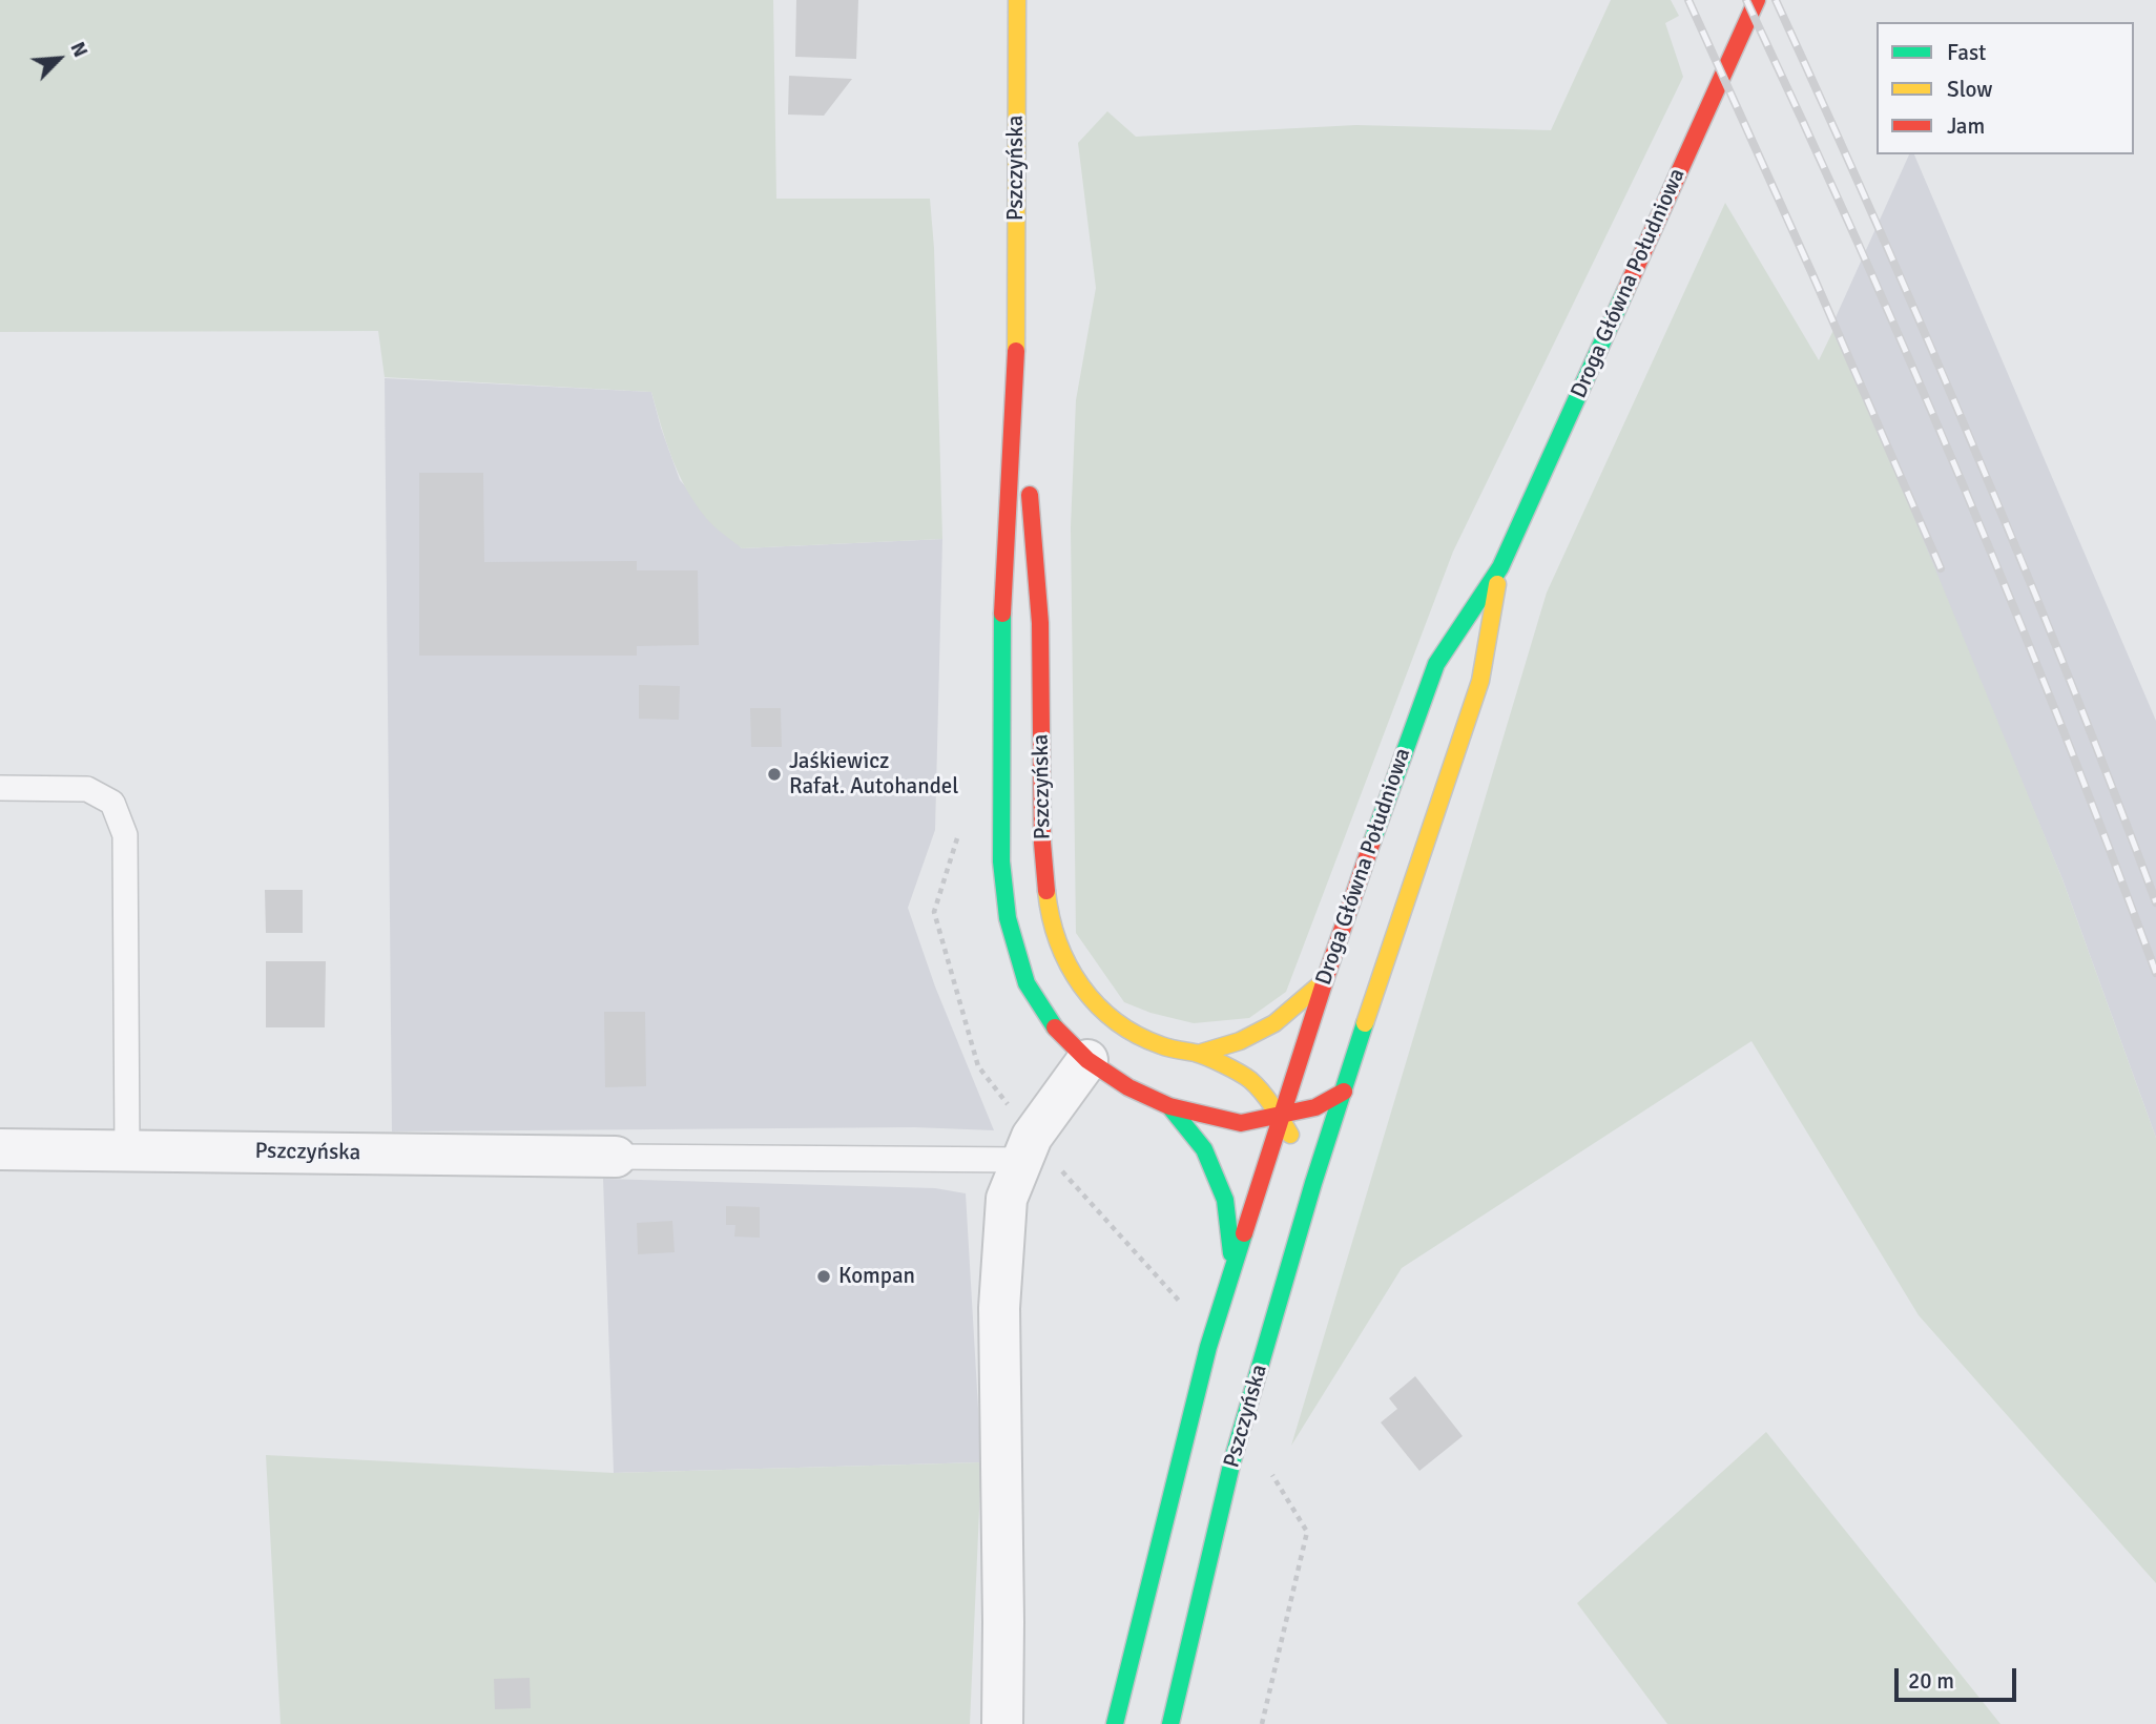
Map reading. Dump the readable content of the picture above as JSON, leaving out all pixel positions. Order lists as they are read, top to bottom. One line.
{"streets":{"main road":["Pszczyńska","Droga Główna Południowa"]},"crossings":[["Pszczyńska","Droga Główna Południowa"]],"places":["Jaśkiewicz Rafał. Autohandel","Kompan"],"legend":["Fast","Slow","Jam"],"scale_bar":"20 m","north":"top right"}
